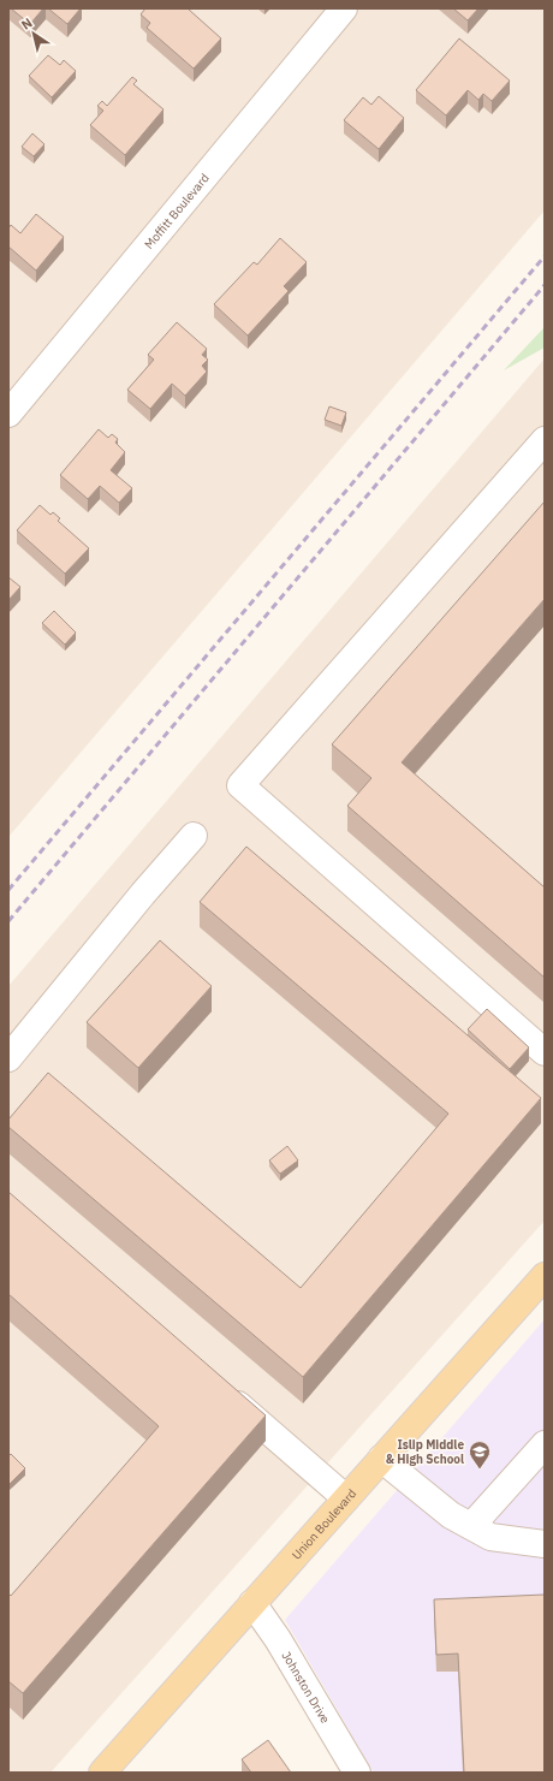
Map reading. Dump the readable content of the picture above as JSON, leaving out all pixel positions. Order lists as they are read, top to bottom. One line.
{"streets":{"main road":["Union Boulevard"],"street":["Moffitt Boulevard","Johnston Drive"]},"crossings":[["Union Boulevard","Johnston Drive"]],"places":{"school or university":["Islip Middle & High School"]},"north":"top left"}
